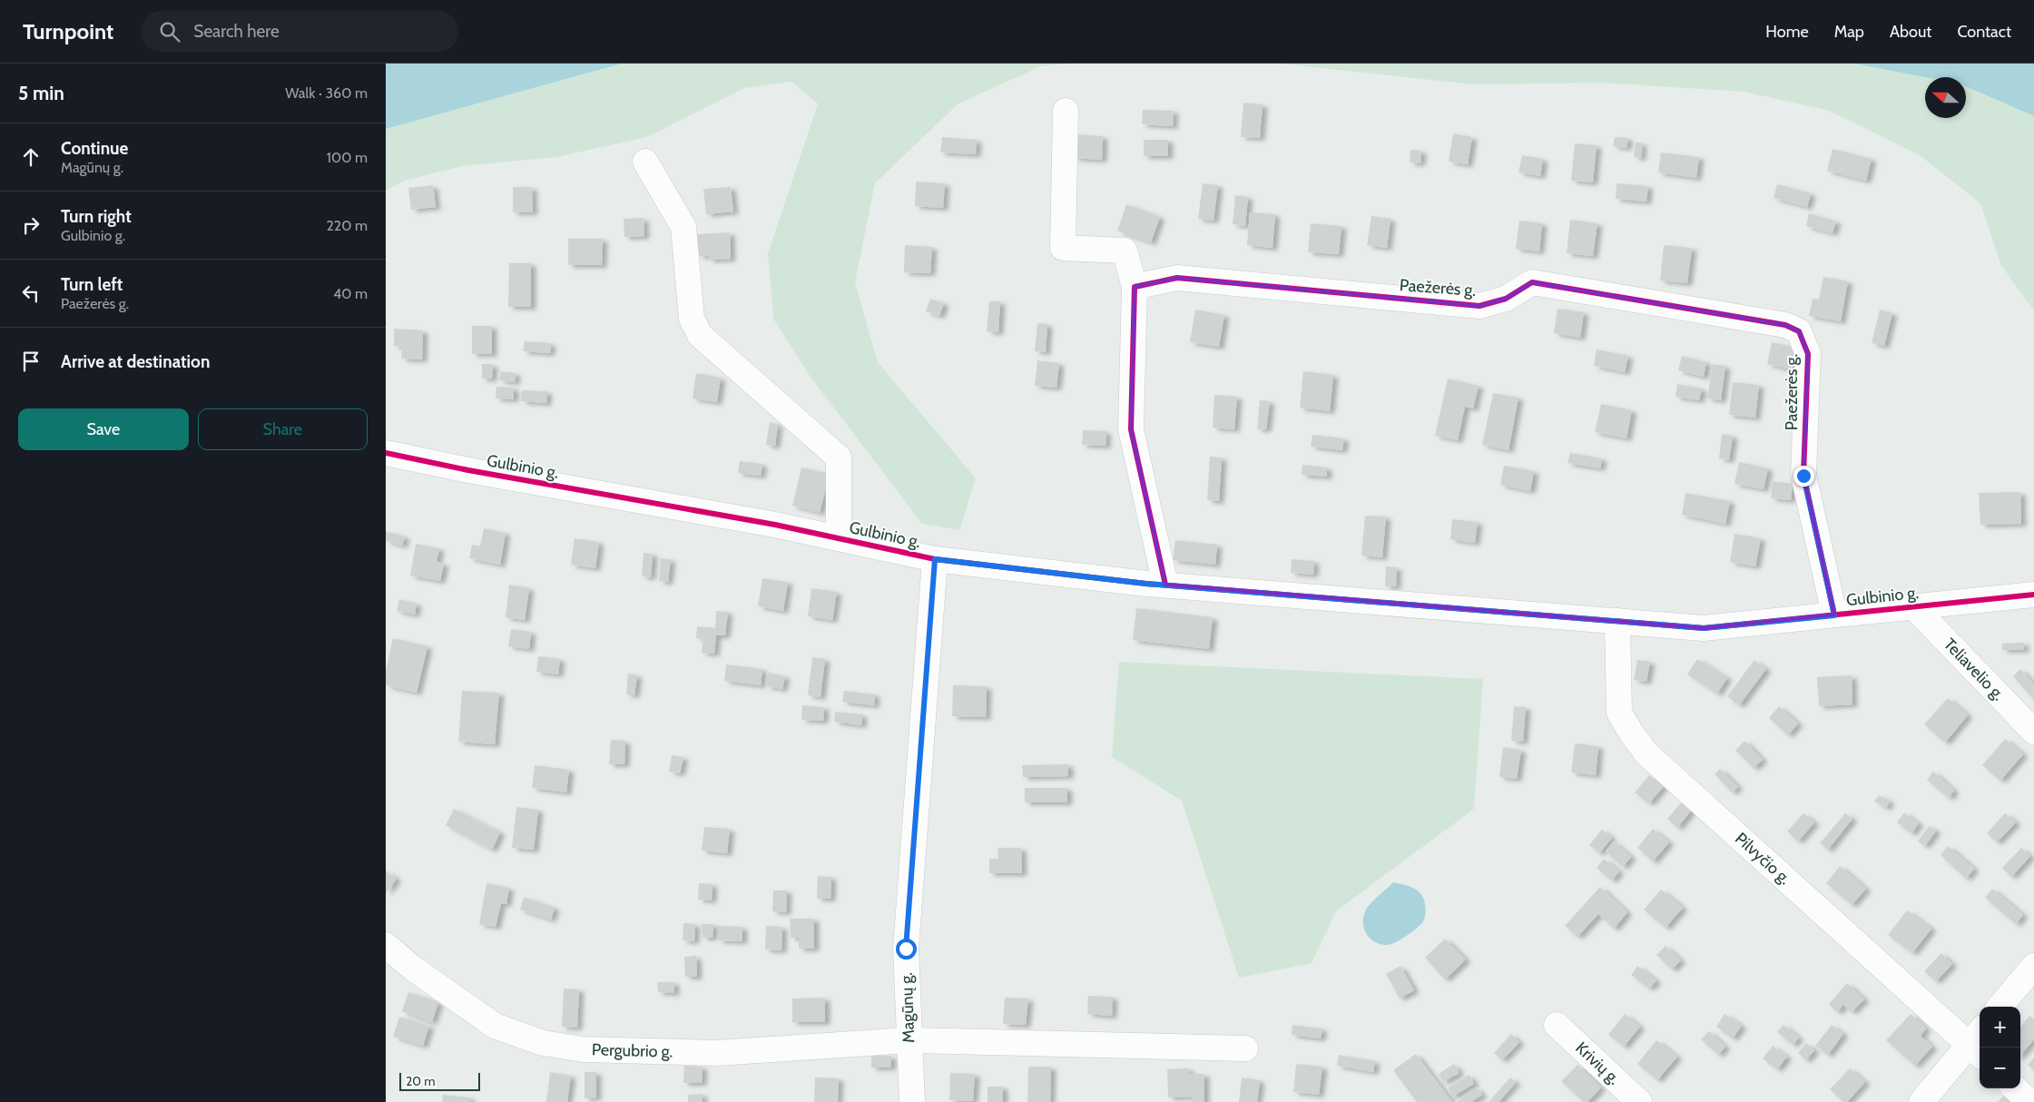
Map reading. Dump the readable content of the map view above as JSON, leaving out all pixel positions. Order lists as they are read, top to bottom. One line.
{"streets":{"street":["Paežerės g.","Gulbinio g.","Teliavelio g.","Pilvyčio g.","Magūnų g.","Pergubrio g.","Krivių g."]},"crossings":[["Paežerės g.","Gulbinio g."],["Gulbinio g.","Teliavelio g."],["Gulbinio g.","Pilvyčio g."],["Gulbinio g.","Magūnų g."],["Magūnų g.","Pergubrio g."]],"scale_bar":"20 m","north":"left","page":{"header":"Turnpoint","search":"Search here","nav":["Home","Map","About","Contact"],"heading":["5 min","Walk · 360 m"],"list":[["Continue","Magūnų g.","100 m"],["Turn right","Gulbinio g.","220 m"],["Turn left","Paežerės g.","40 m"],"Arrive at destination"],"buttons":["Save","Share"],"map_buttons":["+","−"],"scale":"20 m"}}
